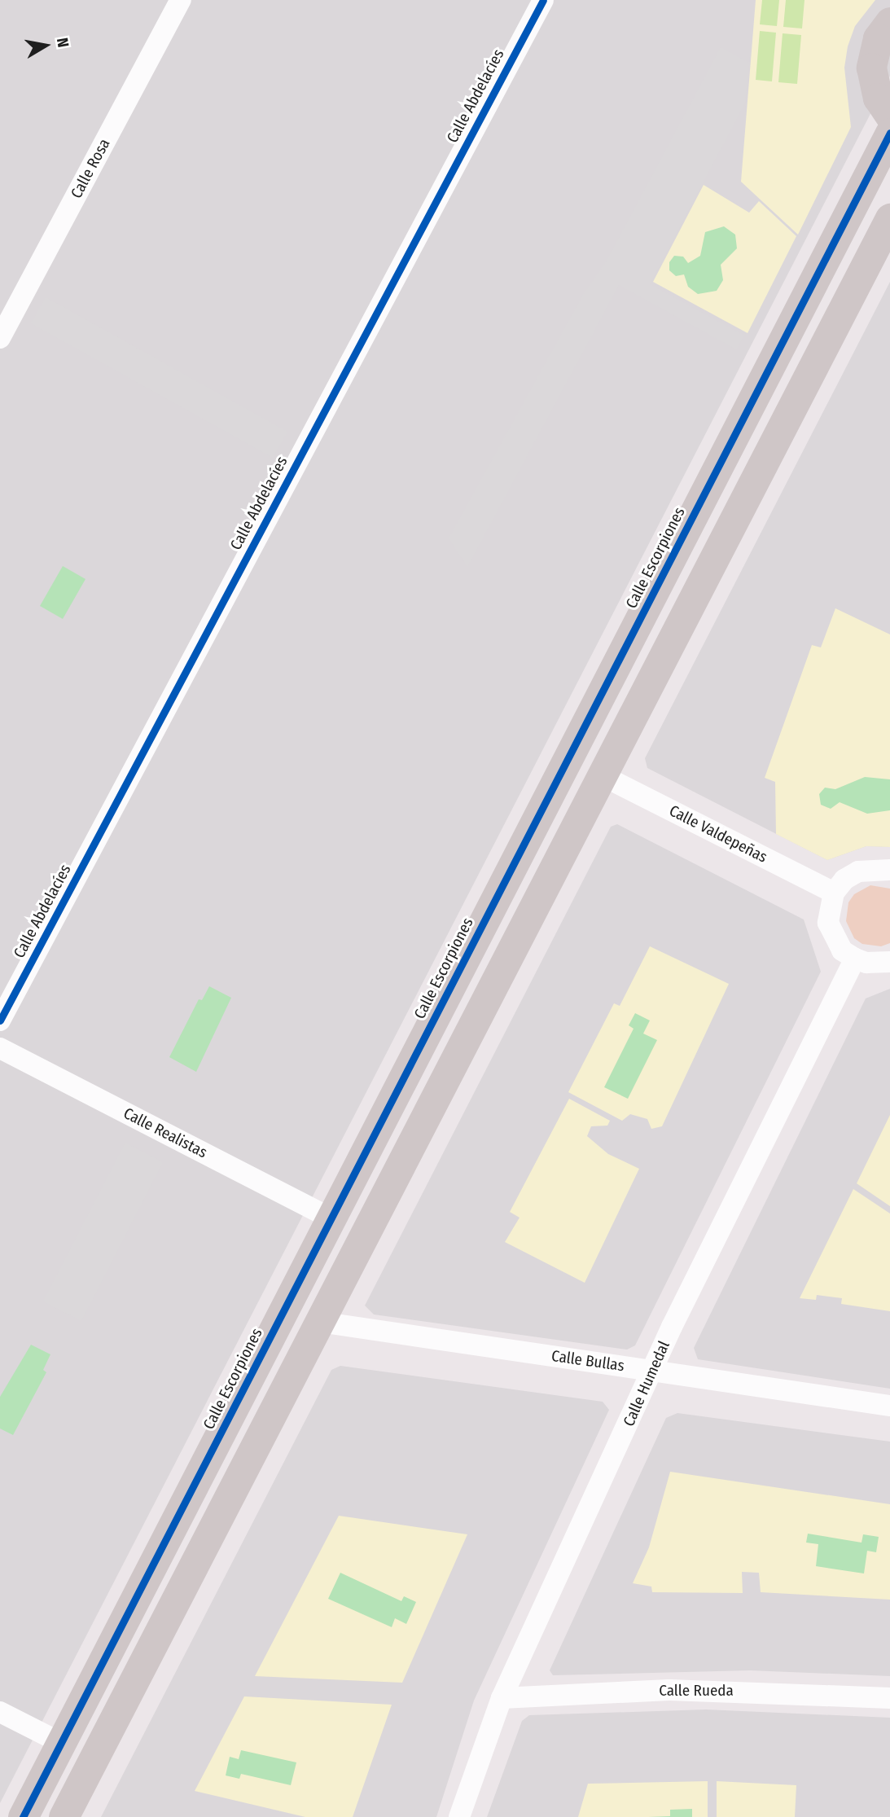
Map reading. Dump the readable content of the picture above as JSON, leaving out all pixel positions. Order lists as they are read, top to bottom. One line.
{"streets":{"street":["Calle Abdelacíes","Calle Rosa","Calle Escorpiones","Calle Valdepeñas","Calle Realistas","Calle Bullas","Calle Humedal","Calle Rueda"]},"crossings":[["Calle Escorpiones","Calle Realistas"],["Calle Bullas","Calle Humedal"],["Calle Humedal","Calle Rueda"]],"north":"right"}
